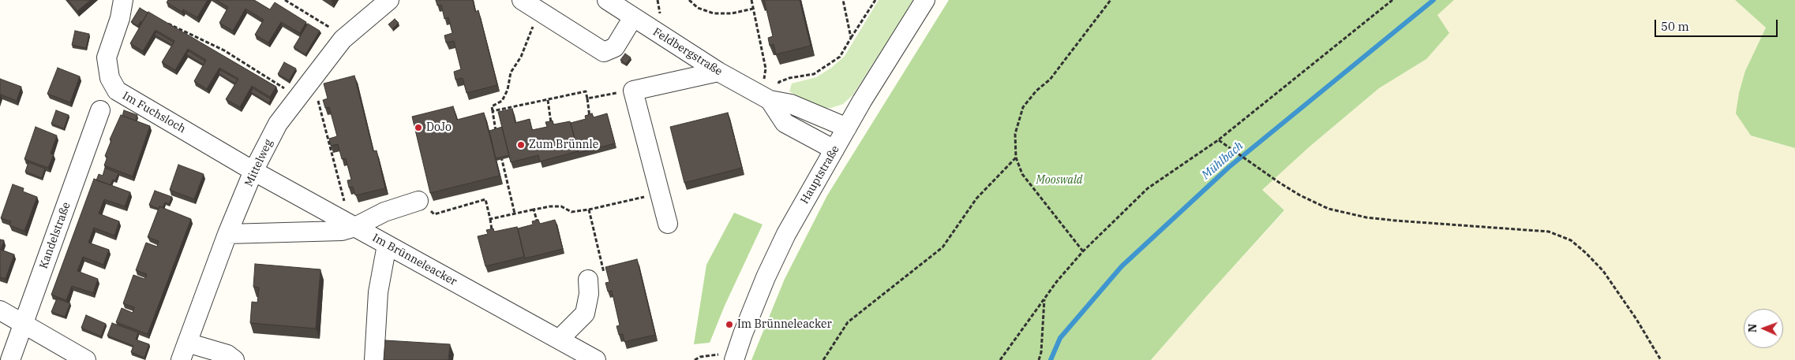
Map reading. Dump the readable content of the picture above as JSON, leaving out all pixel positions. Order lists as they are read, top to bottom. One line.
{"streets":{"street":["Feldbergstraße","Im Fuchsloch","Mittelweg","Hauptstraße","Kandelstraße","Im Brünneleacker"]},"crossings":[["Feldbergstraße","Hauptstraße"],["Im Fuchsloch","Mittelweg"],["Im Fuchsloch","Im Brünneleacker"],["Mittelweg","Im Brünneleacker"]],"water":["Mühlbach"],"parks":["Mooswald"],"places":["DoJo","Zum Brünnle","Im Brünneleacker"],"scale_bar":"50 m","north":"left"}
